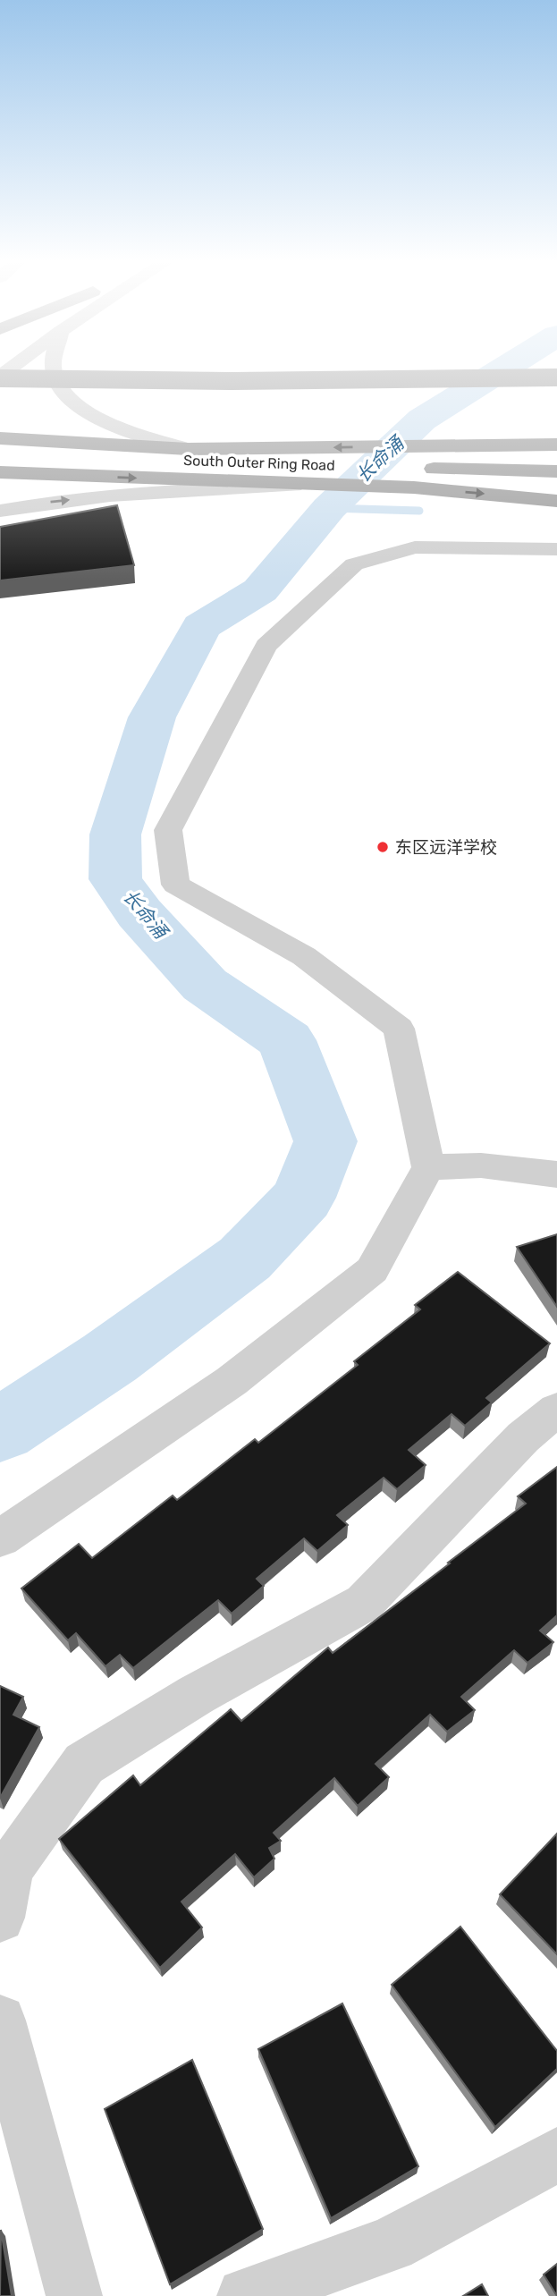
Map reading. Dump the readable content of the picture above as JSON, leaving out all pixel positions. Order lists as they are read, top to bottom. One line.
{"streets":{"highway":["South Outer Ring Road"]},"water":["长命涌"],"places":["东区远洋学校"]}
